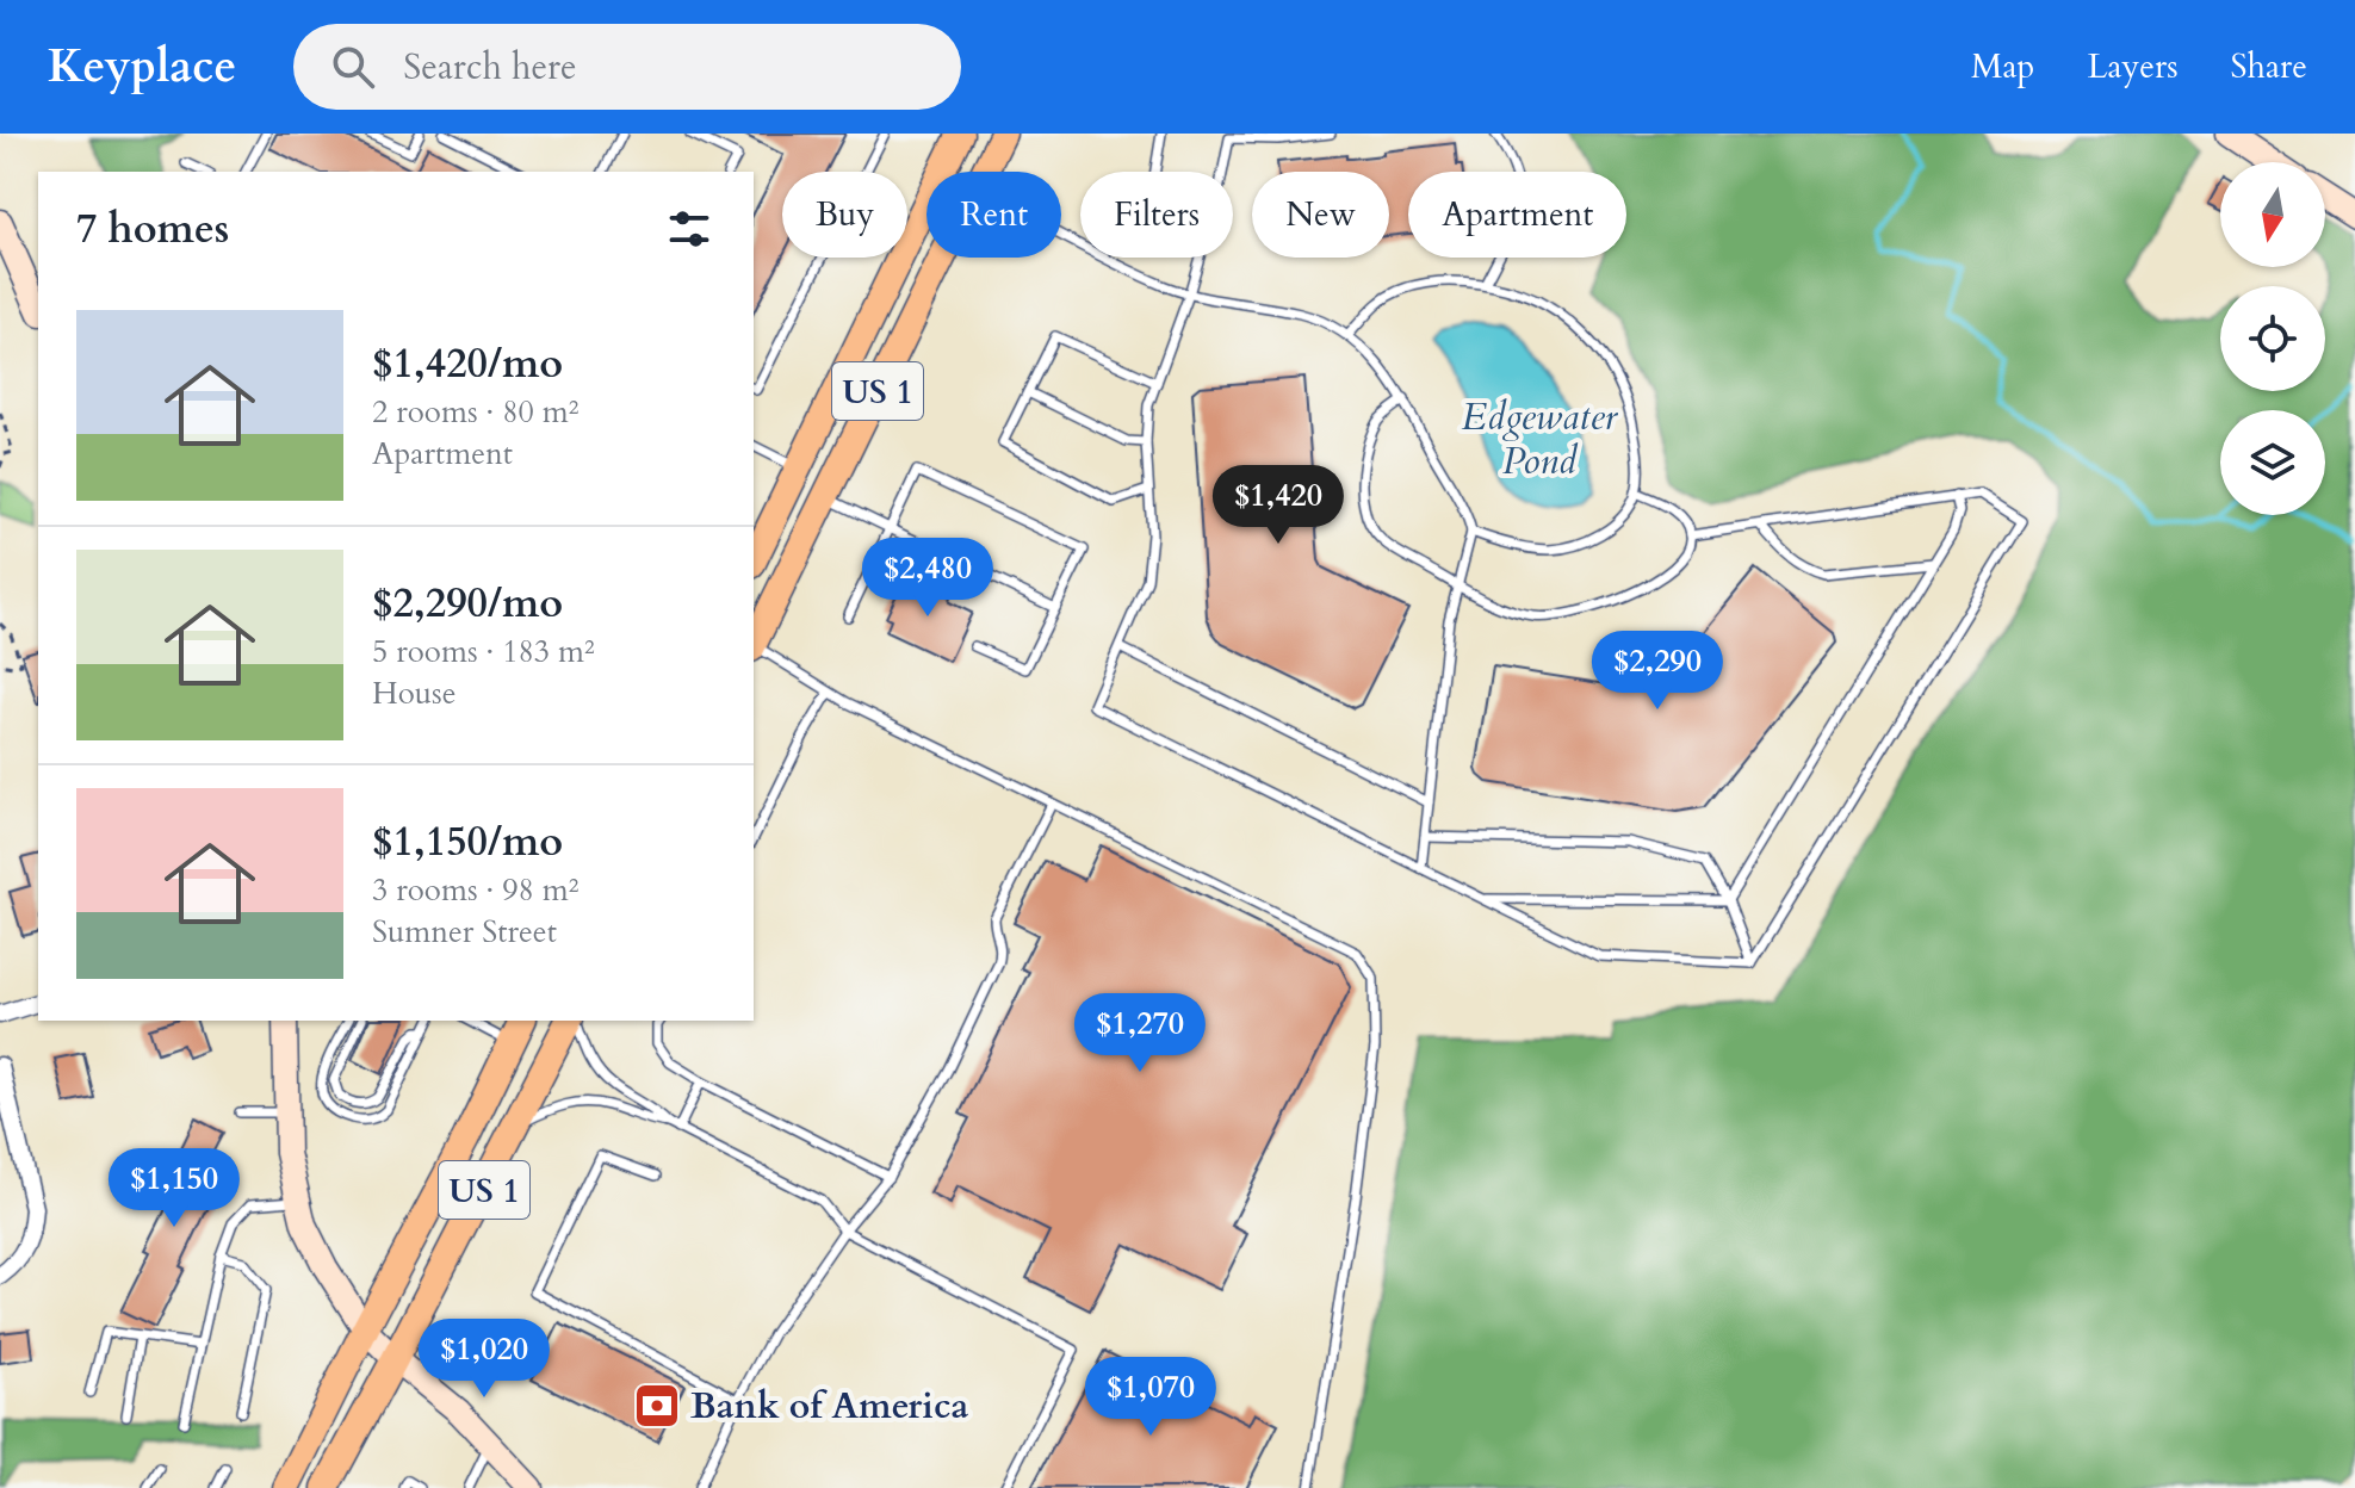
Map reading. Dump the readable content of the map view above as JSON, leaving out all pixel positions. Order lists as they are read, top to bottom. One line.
{"streets":{"main road":["US 1"]},"water":["Edgewater Pond"],"places":{"bank":["Bank of America"]},"north":"bottom","page":{"header":"Keyplace","search":"Search here","nav":["Map","Layers","Share"],"chip":["Buy","Rent","Filters","New","Apartment"],"heading":"7 homes","list":[{"name":"$1,420/mo","note":"2 rooms · 80 m² · Apartment"},{"name":"$2,290/mo","note":"5 rooms · 183 m² · House"},{"name":"$1,150/mo","note":"3 rooms · 98 m² · Sumner Street"}],"price":["$1,420","$2,480","$2,290","$1,270","$1,150","$1,020","$1,070"]}}
